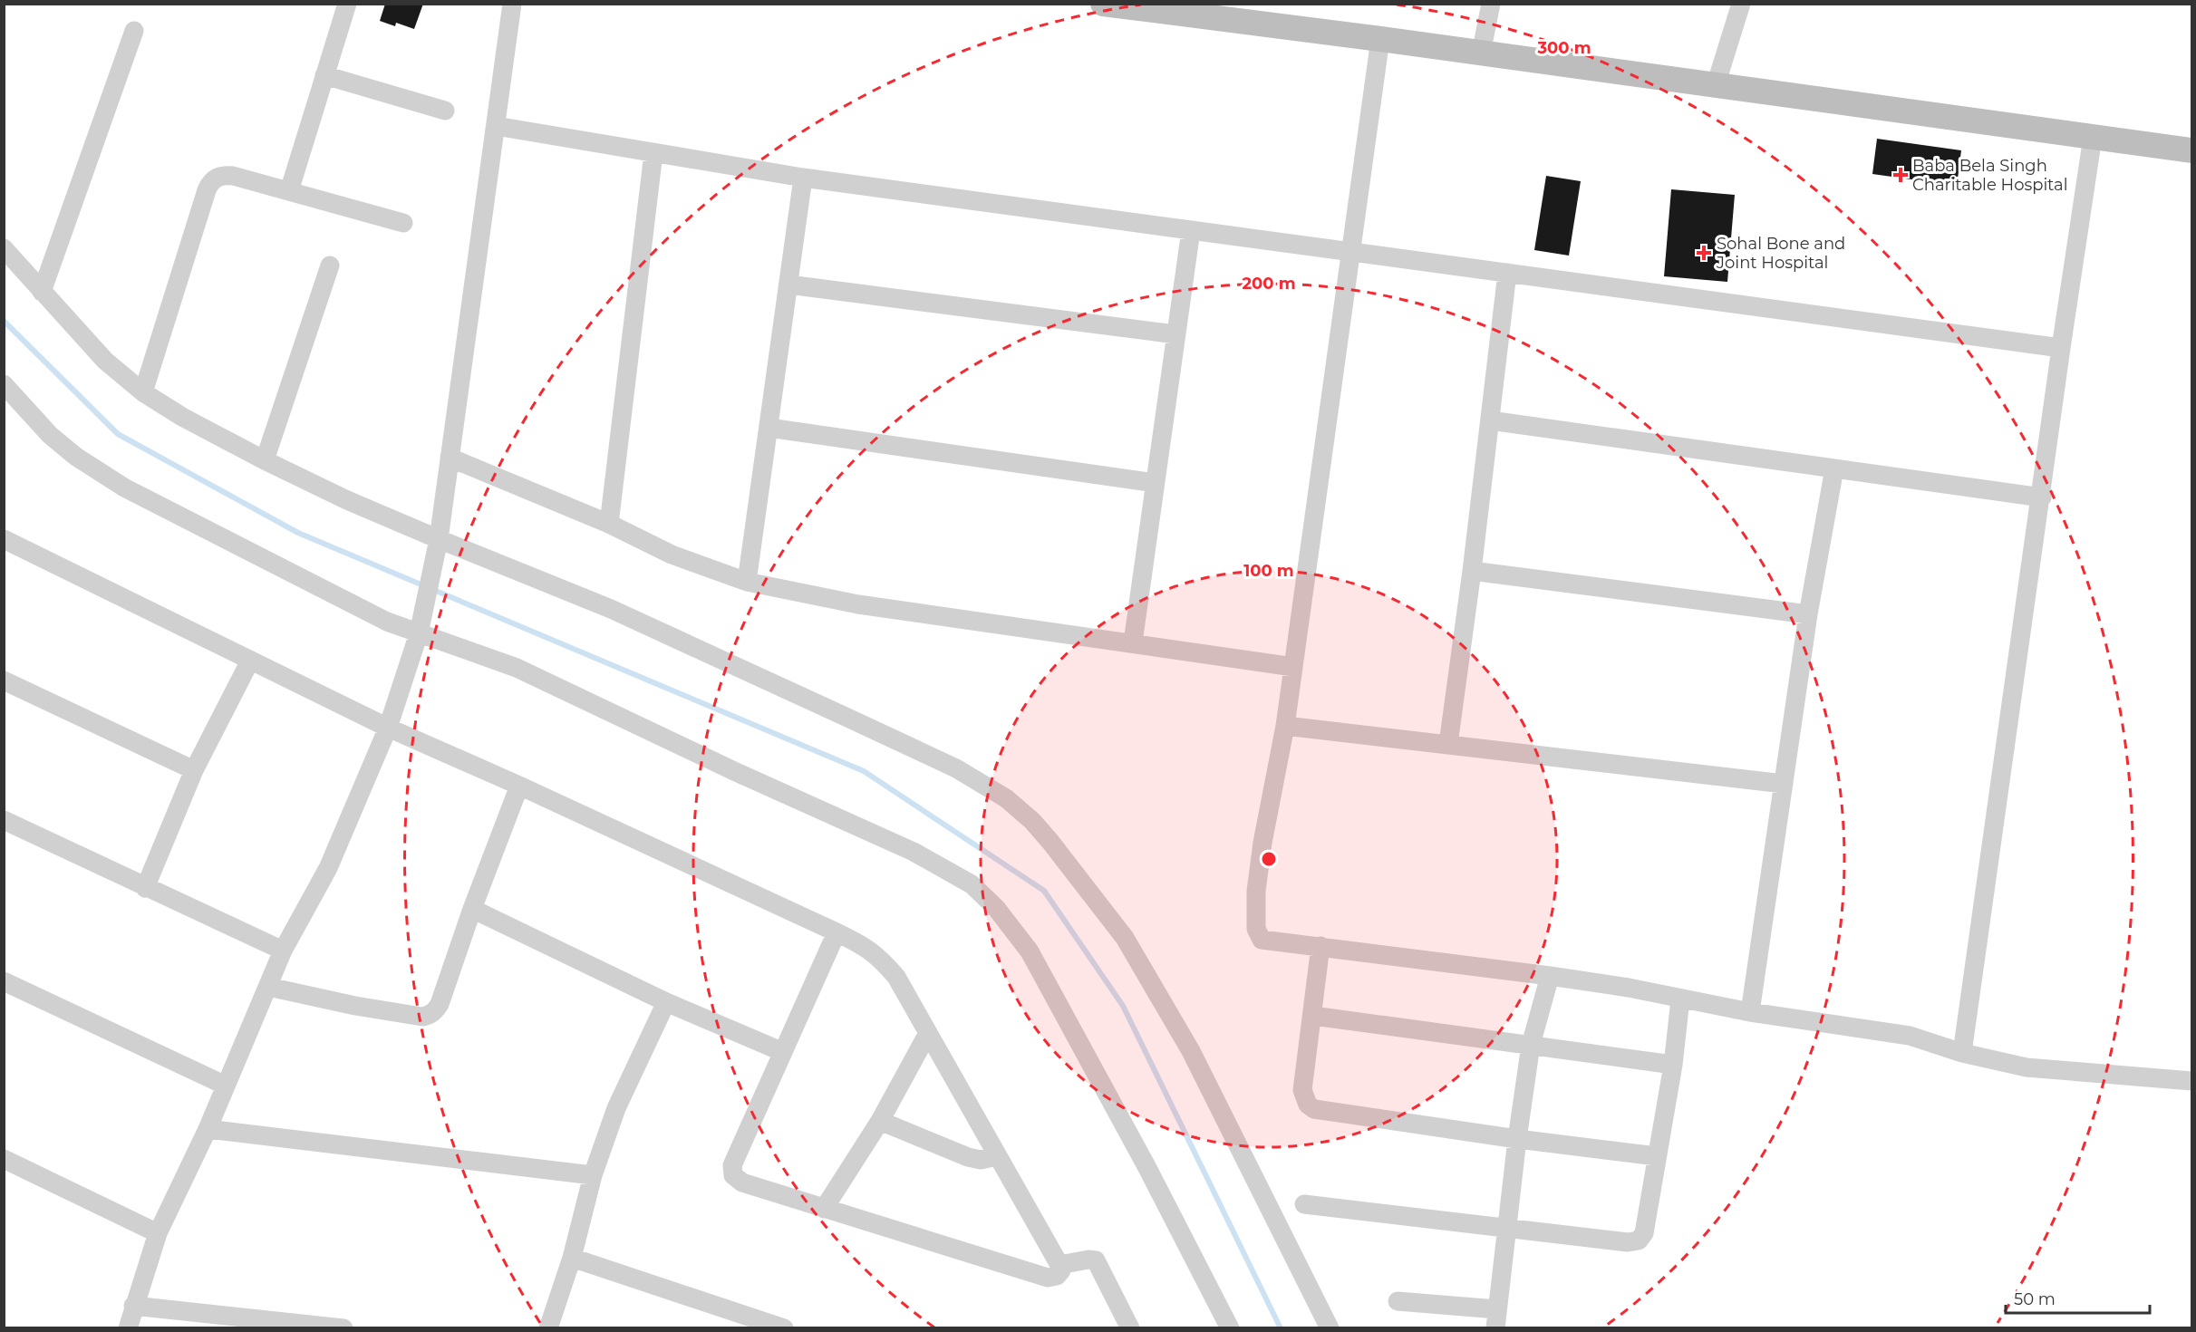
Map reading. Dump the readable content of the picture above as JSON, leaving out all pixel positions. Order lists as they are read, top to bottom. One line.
{"places":{"health":["Baba Bela Singh Charitable Hospital","Sohal Bone and Joint Hospital"]},"scale_bar":"50 m","rings":["300 m","200 m","100 m"]}
